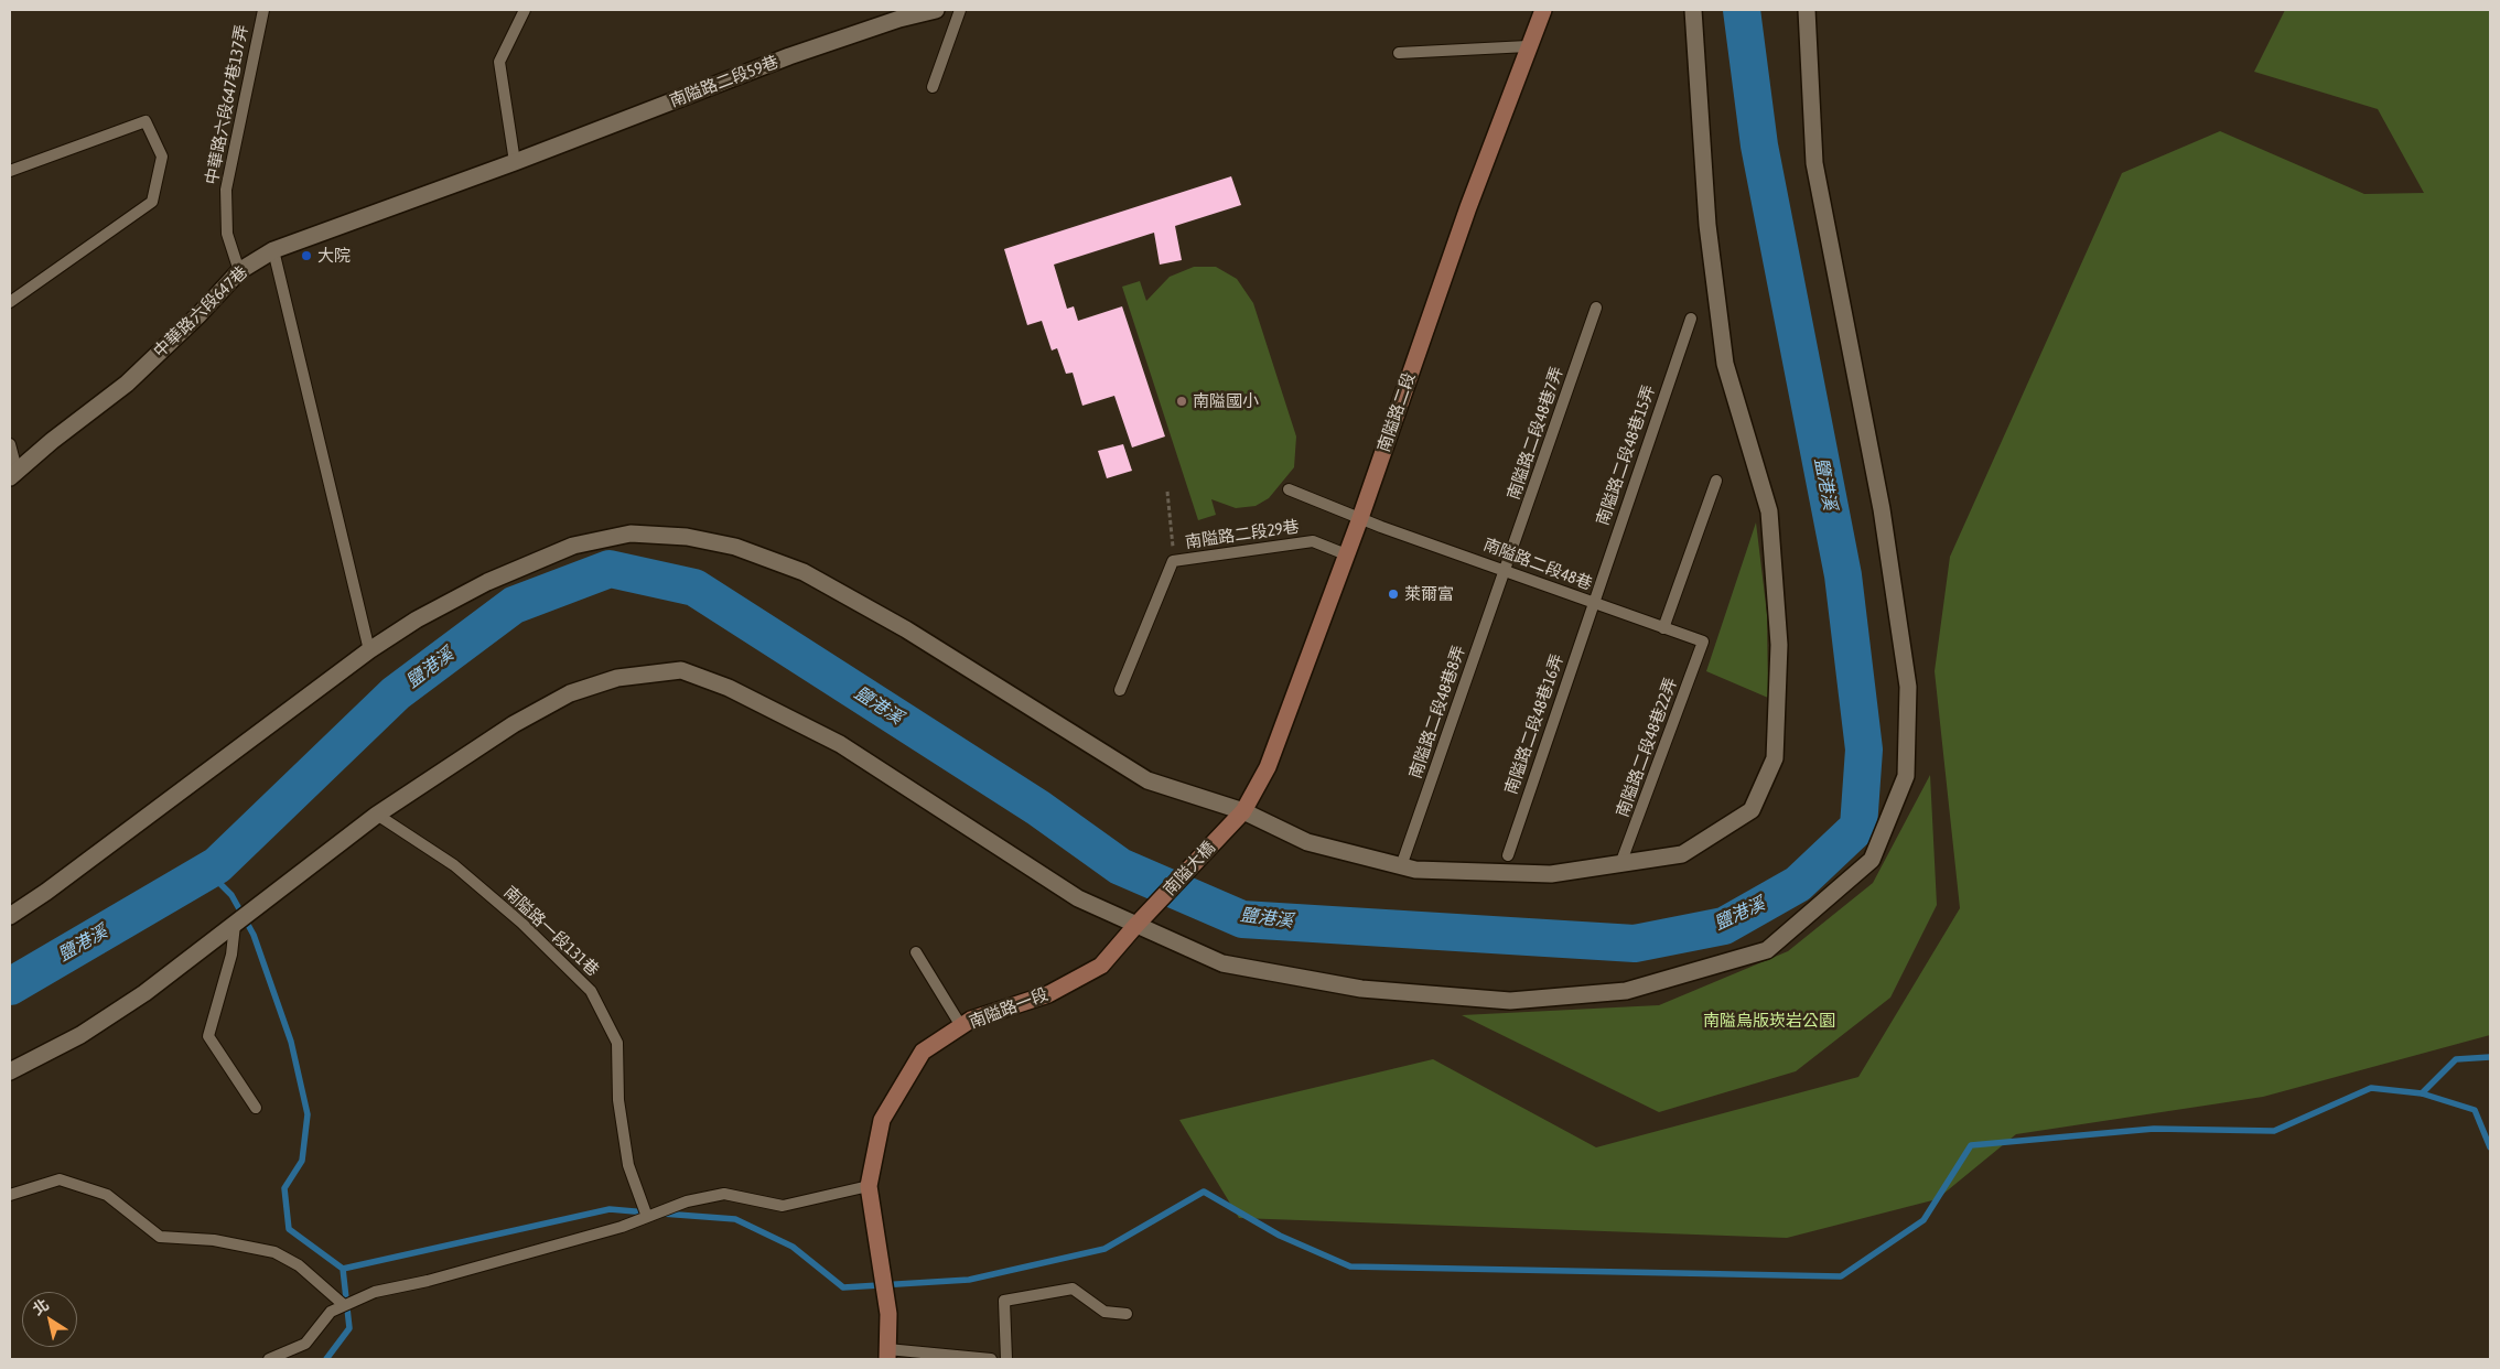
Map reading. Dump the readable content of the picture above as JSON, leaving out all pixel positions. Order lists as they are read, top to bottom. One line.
{"streets":{"street":["南隘路二段59巷","中華路六段647巷","南隘路二段","南隘大橋","南隘路一段"],"lane":["中華路六段647巷137弄","南隘路二段48巷7弄","南隘路二段48巷15弄","南隘路二段29巷","南隘路二段48巷","南隘路二段48巷8弄","南隘路二段48巷16弄","南隘路二段48巷22弄","南隘路一段131巷"]},"crossings":[["南隘路二段59巷","中華路六段647巷"],["中華路六段647巷137弄","中華路六段647巷"],["南隘路二段","南隘路二段29巷"],["南隘路二段","南隘路二段48巷"],["南隘路二段","南隘大橋"],["南隘路二段48巷7弄","南隘路二段48巷"],["南隘路二段48巷7弄","南隘路二段48巷8弄"],["南隘路二段48巷15弄","南隘路二段48巷"],["南隘路二段48巷15弄","南隘路二段48巷16弄"],["南隘路二段48巷","南隘路二段48巷8弄"],["南隘路二段48巷","南隘路二段48巷16弄"],["南隘路二段48巷","南隘路二段48巷22弄"],["南隘大橋","南隘路一段"]],"water":["鹽港溪"],"parks":["南隘烏版崁岩公園"],"places":["大院","南隘國小","萊爾富"],"north":"top left"}
